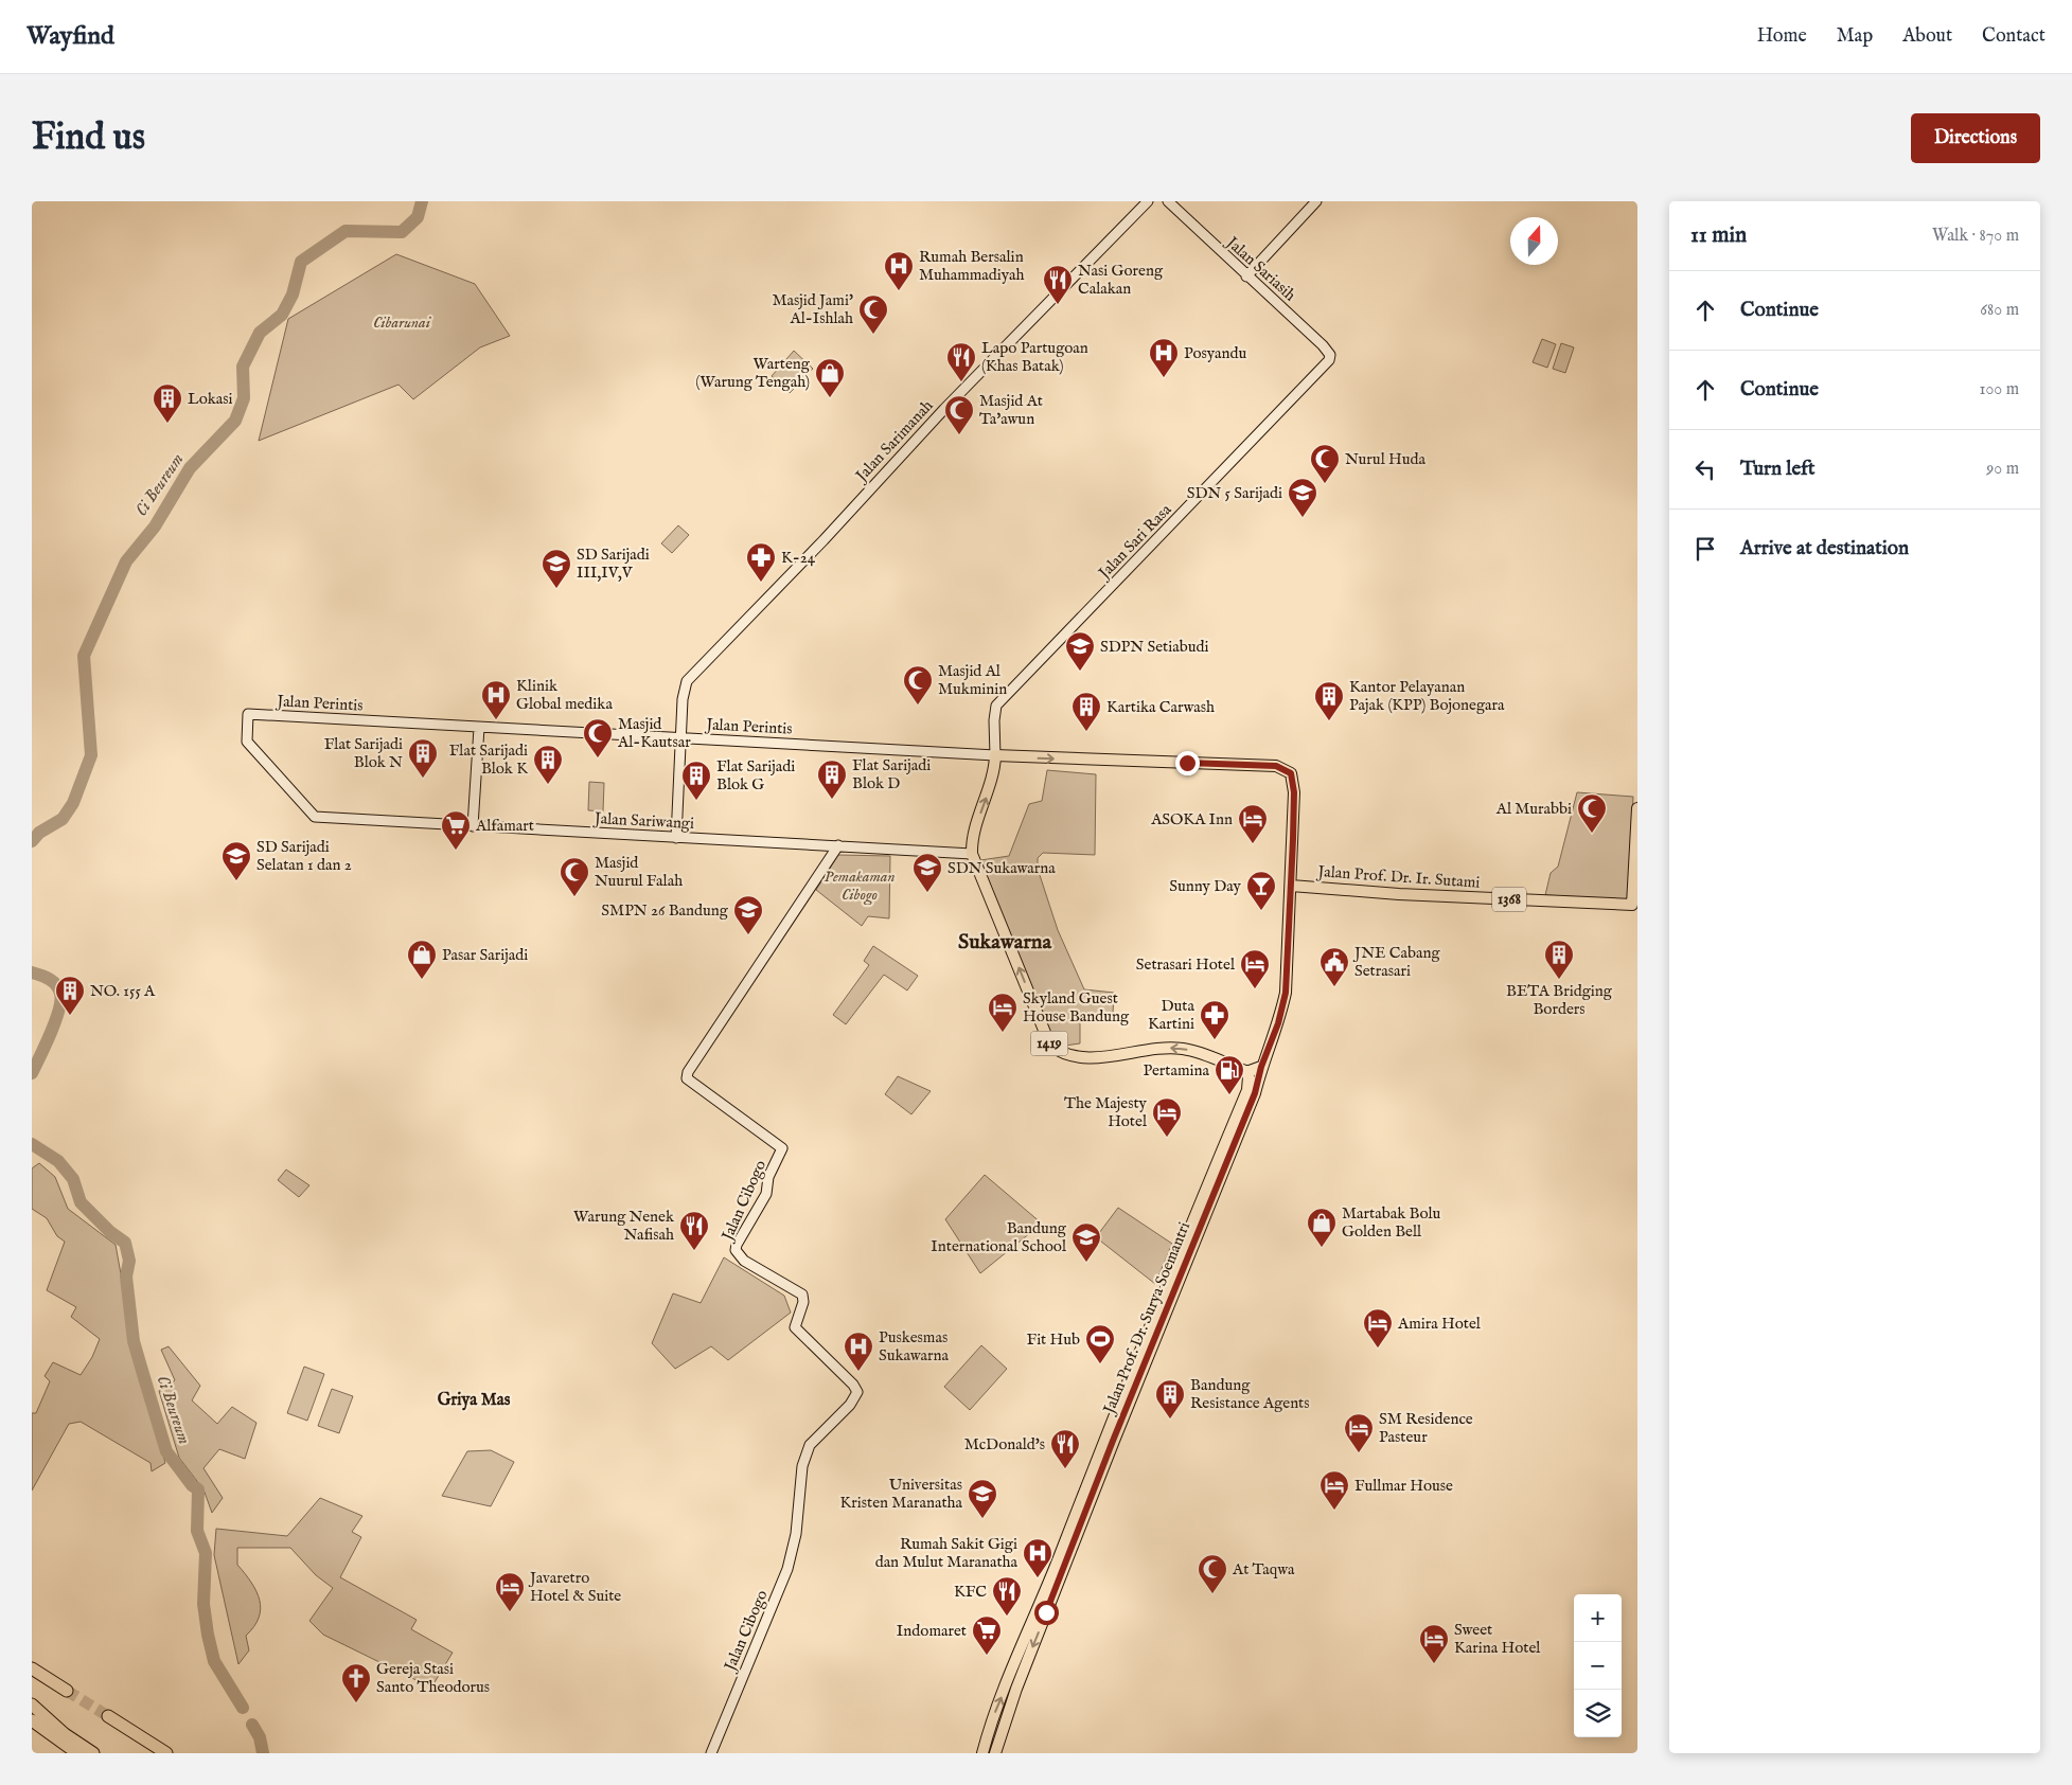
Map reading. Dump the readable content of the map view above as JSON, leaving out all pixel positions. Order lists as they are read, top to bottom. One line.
{"streets":{"main road":["Jalan Prof. Dr. Ir. Sutami","1368","1419","Jalan Prof. Dr. Surya Soemantri"],"street":["Jalan Sariasih","Jalan Sarimanah","Jalan Sari Rasa","Jalan Perintis","Jalan Sariwangi","Jalan Cibogo"]},"crossings":[["Jalan Sariasih","Jalan Sari Rasa"],["Jalan Sarimanah","Jalan Perintis"],["Jalan Sari Rasa","Jalan Perintis"],["Jalan Sari Rasa","Jalan Prof. Dr. Surya Soemantri"],["Jalan Perintis","Jalan Sariwangi"],["Jalan Perintis","Jalan Prof. Dr. Surya Soemantri"],["Jalan Sariwangi","1419"],["Jalan Sariwangi","Jalan Cibogo"],["Jalan Prof. Dr. Ir. Sutami","Jalan Prof. Dr. Surya Soemantri"],["1419","Jalan Prof. Dr. Surya Soemantri"]],"districts":["Sukawarna","Griya Mas"],"water":["Ci Beureum"],"parks":["Cibarunai","Pemakaman Cibogo"],"places":{"hospital":["Rumah Bersalin Muhammadiyah","Posyandu","Klinik Global medika","Puskesmas Sukawarna","Rumah Sakit Gigi dan Mulut Maranatha"],"restaurant":["Nasi Goreng Calakan","Lapo Partugoan (Khas Batak)","Warung Nenek Nafisah","McDonald's","KFC"],"mosque":["Masjid Jami' Al-Ishlah","Masjid At Ta'awun","Nurul Huda","Masjid Al Mukminin","Masjid Al-Kautsar","Al Murabbi","Masjid Nuurul Falah","At Taqwa"],"shop":["Warteng (Warung Tengah)","Pasar Sarijadi","Martabak Bolu Golden Bell"],"building":["Lokasi","Kantor Pelayanan Pajak (KPP) Bojonegara","Kartika Carwash","Flat Sarijadi Blok N","Flat Sarijadi Blok K","Flat Sarijadi Blok D","Flat Sarijadi Blok G","BETA Bridging Borders","NO. 155 A","Bandung Resistance Agents"],"school or university":["SDN 5 Sarijadi","SD Sarijadi III,IV,V","SDPN Setiabudi","SD Sarijadi Selatan 1 dan 2","SDN Sukawarna","SMPN 26 Bandung","Bandung International School","Universitas Kristen Maranatha"],"pharmacy":["K-24","Duta Kartini"],"hotel":["ASOKA Inn","Setrasari Hotel","Skyland Guest House Bandung","The Majesty Hotel","Amira Hotel","SM Residence Pasteur","Fullmar House","Javaretro Hotel & Suite","Sweet Karina Hotel"],"supermarket":["Alfamart","Indomaret"],"bar":["Sunny Day"],"public building":["JNE Cabang Setrasari"],"fuel station":["Pertamina"],"sports":["Fit Hub"],"church":["Gereja Stasi Santo Theodorus"]},"north":"top","page":{"header":"Wayfind","nav":["Home","Map","About","Contact"],"buttons":"Directions","title":"Find us","heading":["11 min","Walk · 870 m"],"list":[["Continue","680 m"],["Continue","100 m"],["Turn left","90 m"],"Arrive at destination"],"map_buttons":["+","−"]}}
